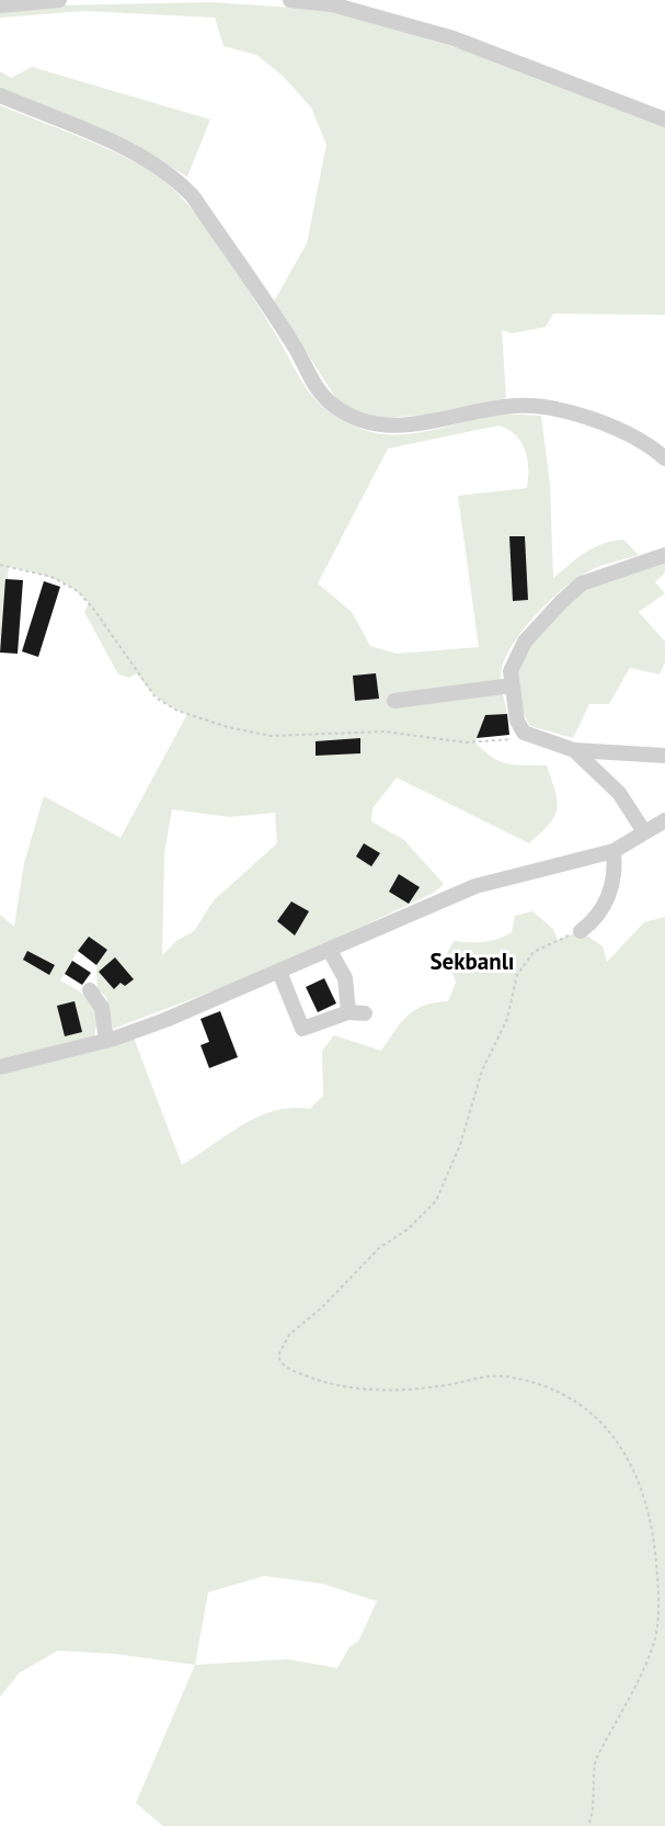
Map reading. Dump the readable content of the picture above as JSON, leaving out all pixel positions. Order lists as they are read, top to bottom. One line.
{"districts":["Sekbanlı"]}
